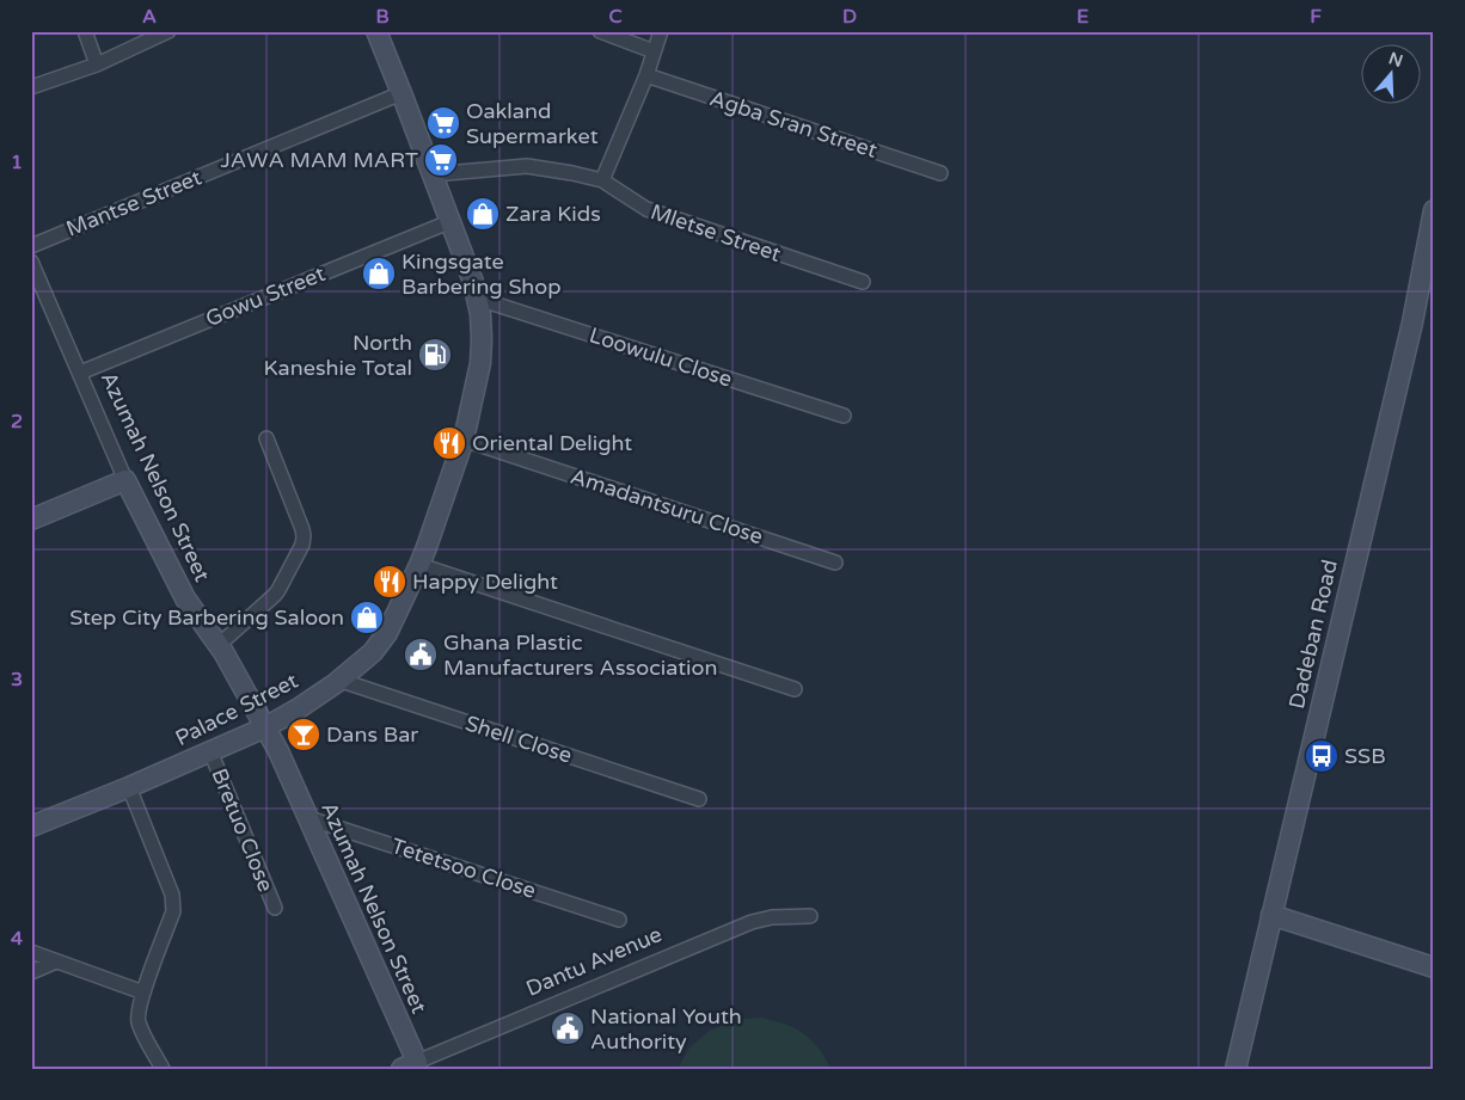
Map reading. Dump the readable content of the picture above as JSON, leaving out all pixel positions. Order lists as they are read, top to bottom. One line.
{"streets":{"street":["Agba Sran Street","Mantse Street","Mletse Street","Gowu Street","Loowulu Close","Azumah Nelson Street","Amadantsuru Close","Dadeban Road","Palace Street","Shell Close","Bretuo Close","Tetetsoo Close","Dantu Avenue"]},"crossings":[["Mantse Street","Palace Street"],["Mletse Street","Palace Street"],["Gowu Street","Azumah Nelson Street"],["Gowu Street","Palace Street"],["Loowulu Close","Palace Street"],["Azumah Nelson Street","Palace Street"],["Azumah Nelson Street","Tetetsoo Close"],["Azumah Nelson Street","Dantu Avenue"],["Amadantsuru Close","Palace Street"],["Palace Street","Shell Close"],["Palace Street","Bretuo Close"]],"places":{"supermarket":["Oakland Supermarket","JAWA MAM MART"],"shop":["Zara Kids","Kingsgate Barbering Shop","Step City Barbering Saloon"],"fuel station":["North Kaneshie Total"],"restaurant":["Oriental Delight","Happy Delight"],"public building":["Ghana Plastic Manufacturers Association","National Youth Authority"],"bar":["Dans Bar"],"bus stop":["SSB"]},"north":"top","grid":{"columns":["A","B","C","D","E","F"],"rows":["1","2","3","4"]}}
